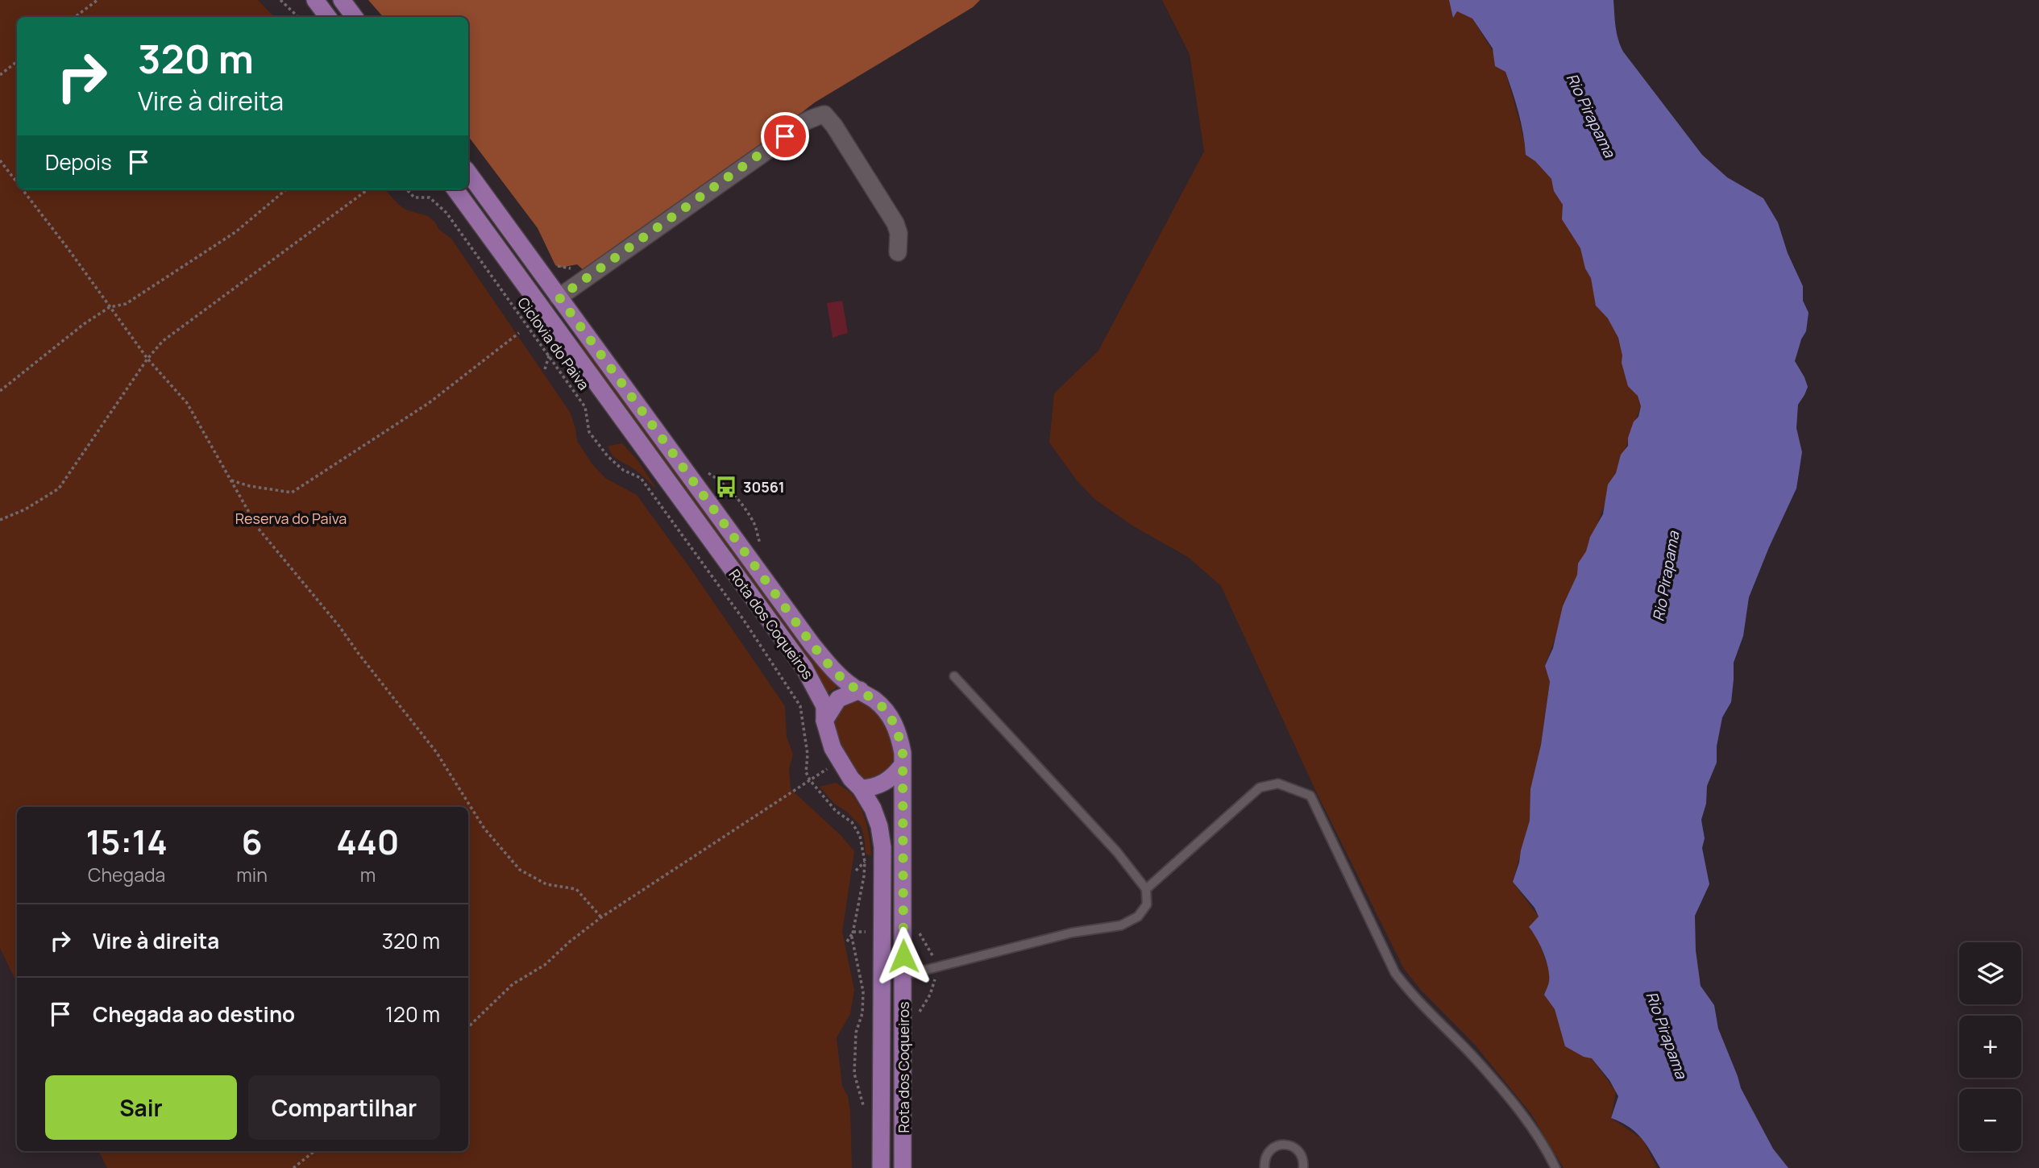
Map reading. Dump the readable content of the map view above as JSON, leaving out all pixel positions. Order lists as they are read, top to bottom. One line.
{"streets":{"main road":["Rota dos Coqueiros"],"path":["Ciclovia do Paiva"]},"water":["Rio Pirapama"],"parks":["Reserva do Paiva"],"places":{"bus stop":["30561"]},"page":{"turn":["320 m","Vire à direita"],"then":"Depois","eta":["15:14","Chegada","6","min","440","m"],"list":[{"name":"Vire à direita","value":"320 m"},{"name":"Chegada ao destino","value":"120 m"}],"map_buttons":["+","−"],"buttons":["Sair","Compartilhar"]}}
